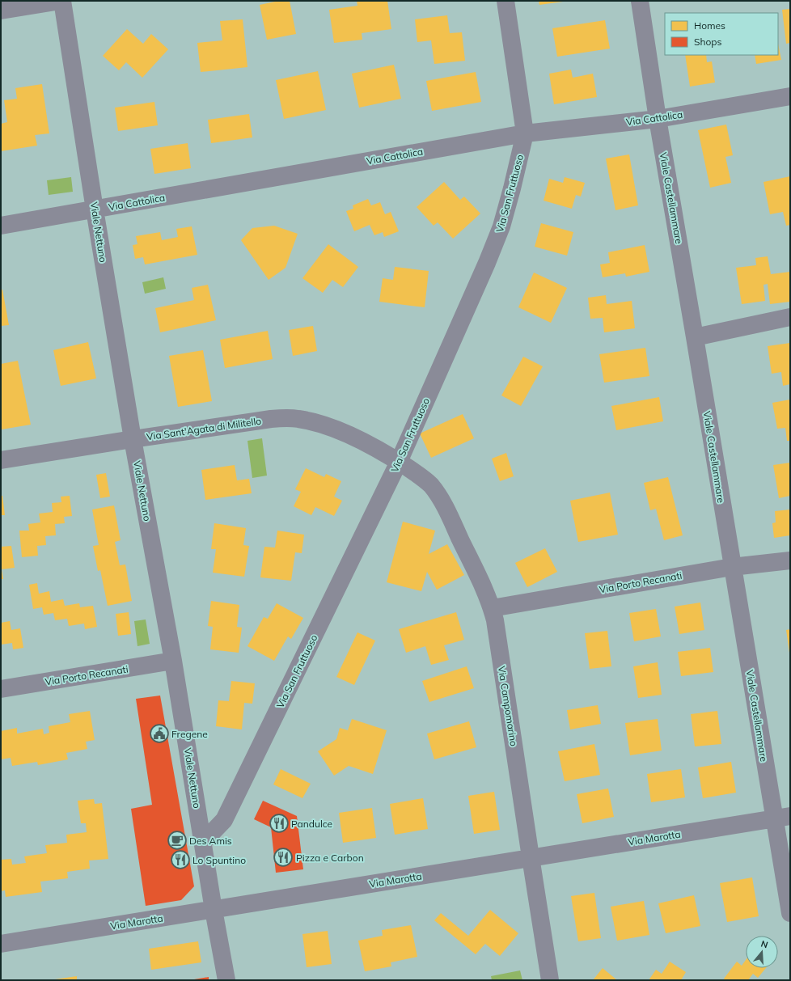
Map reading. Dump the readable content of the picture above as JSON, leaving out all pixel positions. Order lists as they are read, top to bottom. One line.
{"streets":{"street":["Via Cattolica","Via San Fruttuoso","Viale Castellammare","Viale Nettuno","Via Sant'Agata di Militello","Via Porto Recanati","Via Campomarino","Via Marotta"]},"crossings":[["Via Cattolica","Via San Fruttuoso"],["Via Cattolica","Viale Castellammare"],["Via Cattolica","Viale Nettuno"],["Via San Fruttuoso","Viale Nettuno"],["Via San Fruttuoso","Via Sant'Agata di Militello"],["Via San Fruttuoso","Via Campomarino"],["Viale Castellammare","Via Porto Recanati"],["Viale Castellammare","Via Marotta"],["Viale Nettuno","Via Sant'Agata di Militello"],["Viale Nettuno","Via Porto Recanati"],["Viale Nettuno","Via Marotta"],["Via Sant'Agata di Militello","Via Campomarino"],["Via Porto Recanati","Via Campomarino"],["Via Campomarino","Via Marotta"]],"places":{"public building":["Fregene"],"restaurant":["Pandulce","Pizza e Carbon","Lo Spuntino"],"cafe":["Des Amis"]},"legend":["Homes","Shops"],"north":"top"}
